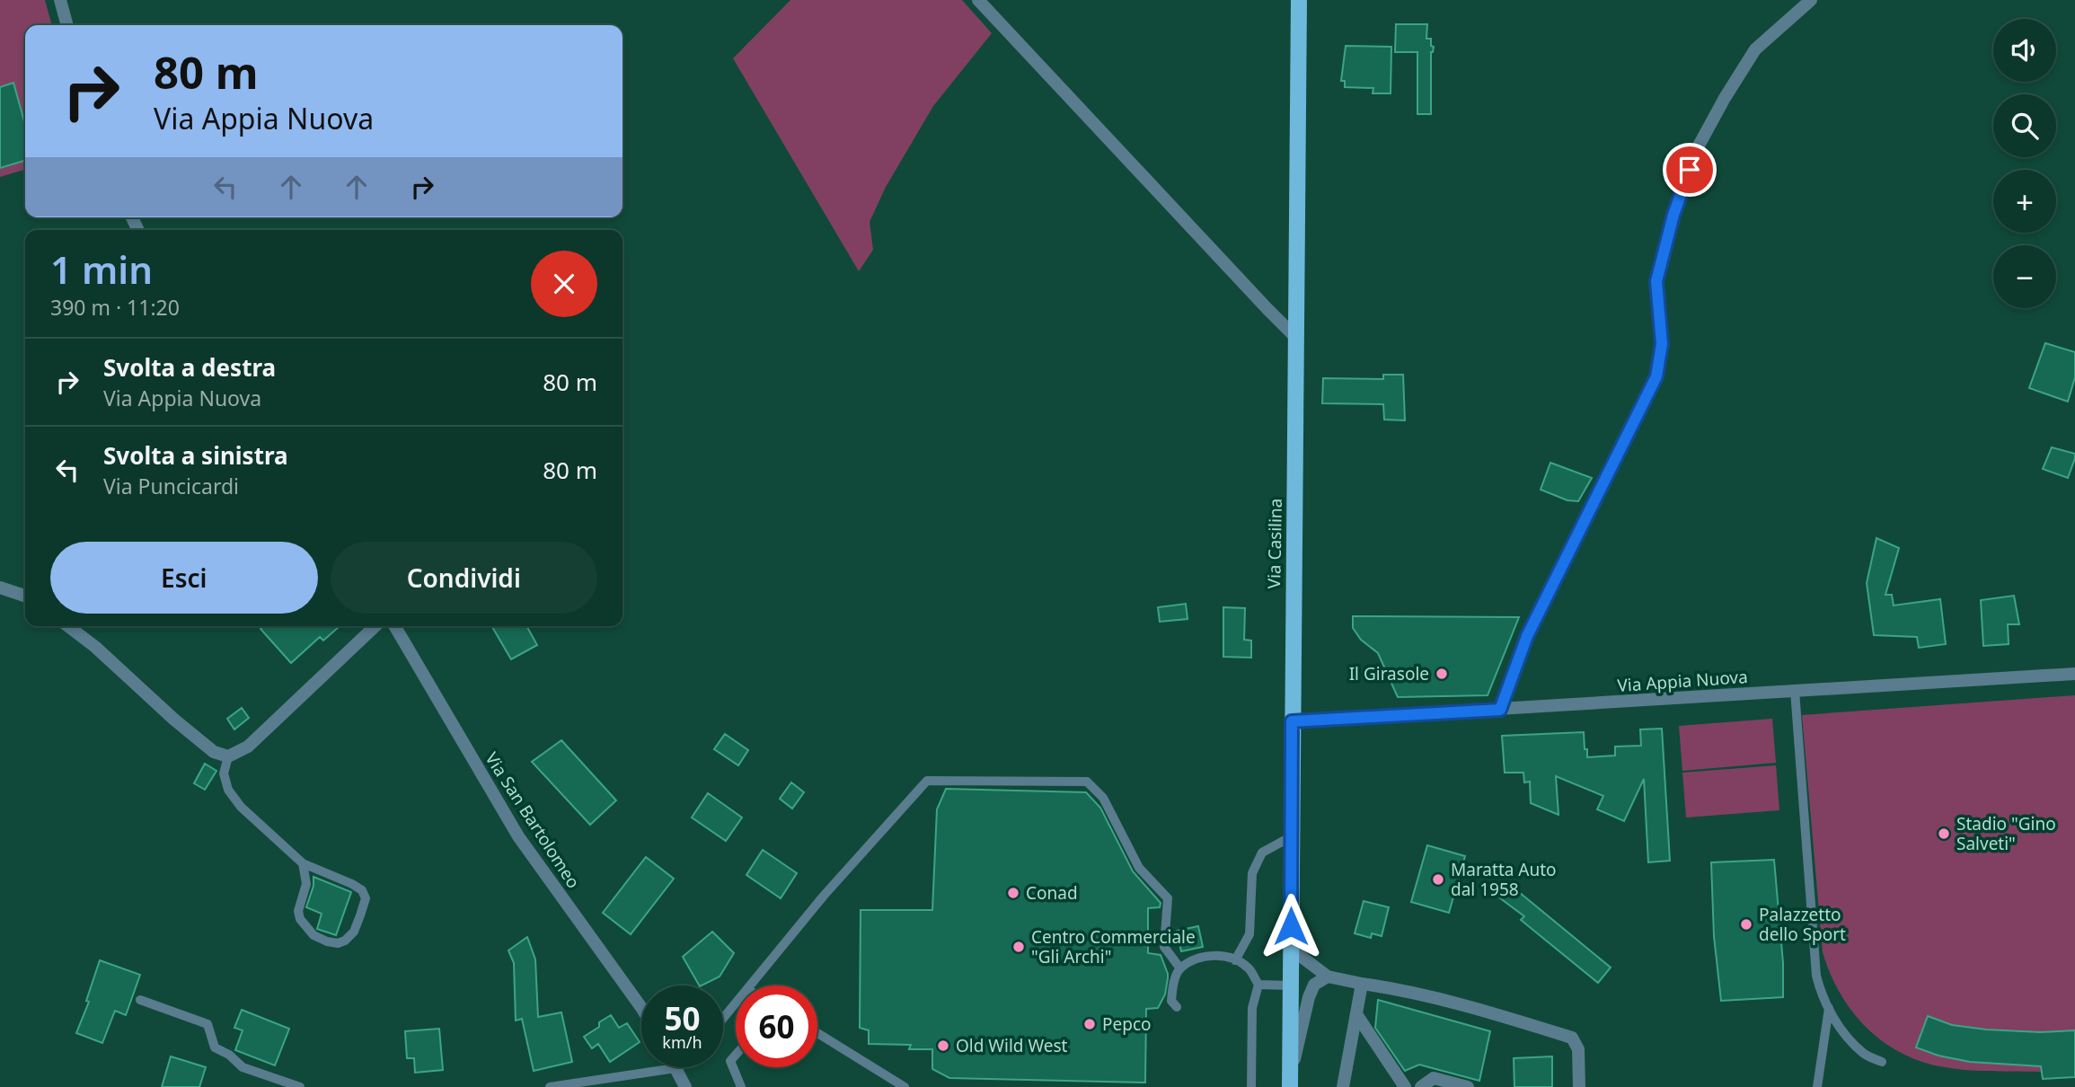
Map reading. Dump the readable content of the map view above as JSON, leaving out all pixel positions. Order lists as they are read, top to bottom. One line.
{"streets":{"main road":["Via Casilina"],"street":["Via Appia Nuova","Via San Bartolomeo"]},"crossings":[["Via Casilina","Via Appia Nuova"]],"places":["Il Girasole","Stadio \"Gino Salveti\"","Maratta Auto dal 1958","Conad","Palazzetto dello Sport","Centro Commerciale \"Gli Archi\"","Pepco","Old Wild West"],"page":{"map_buttons":["+","−"],"turn":["80 m","Via Appia Nuova"],"heading":["1 min","390 m · 11:20"],"list":[{"name":"Svolta a destra","note":"Via Appia Nuova","value":"80 m"},{"name":"Svolta a sinistra","note":"Via Puncicardi","value":"80 m"}],"buttons":["Esci","Condividi"],"speed":"50 km/h","limit":"60"}}
